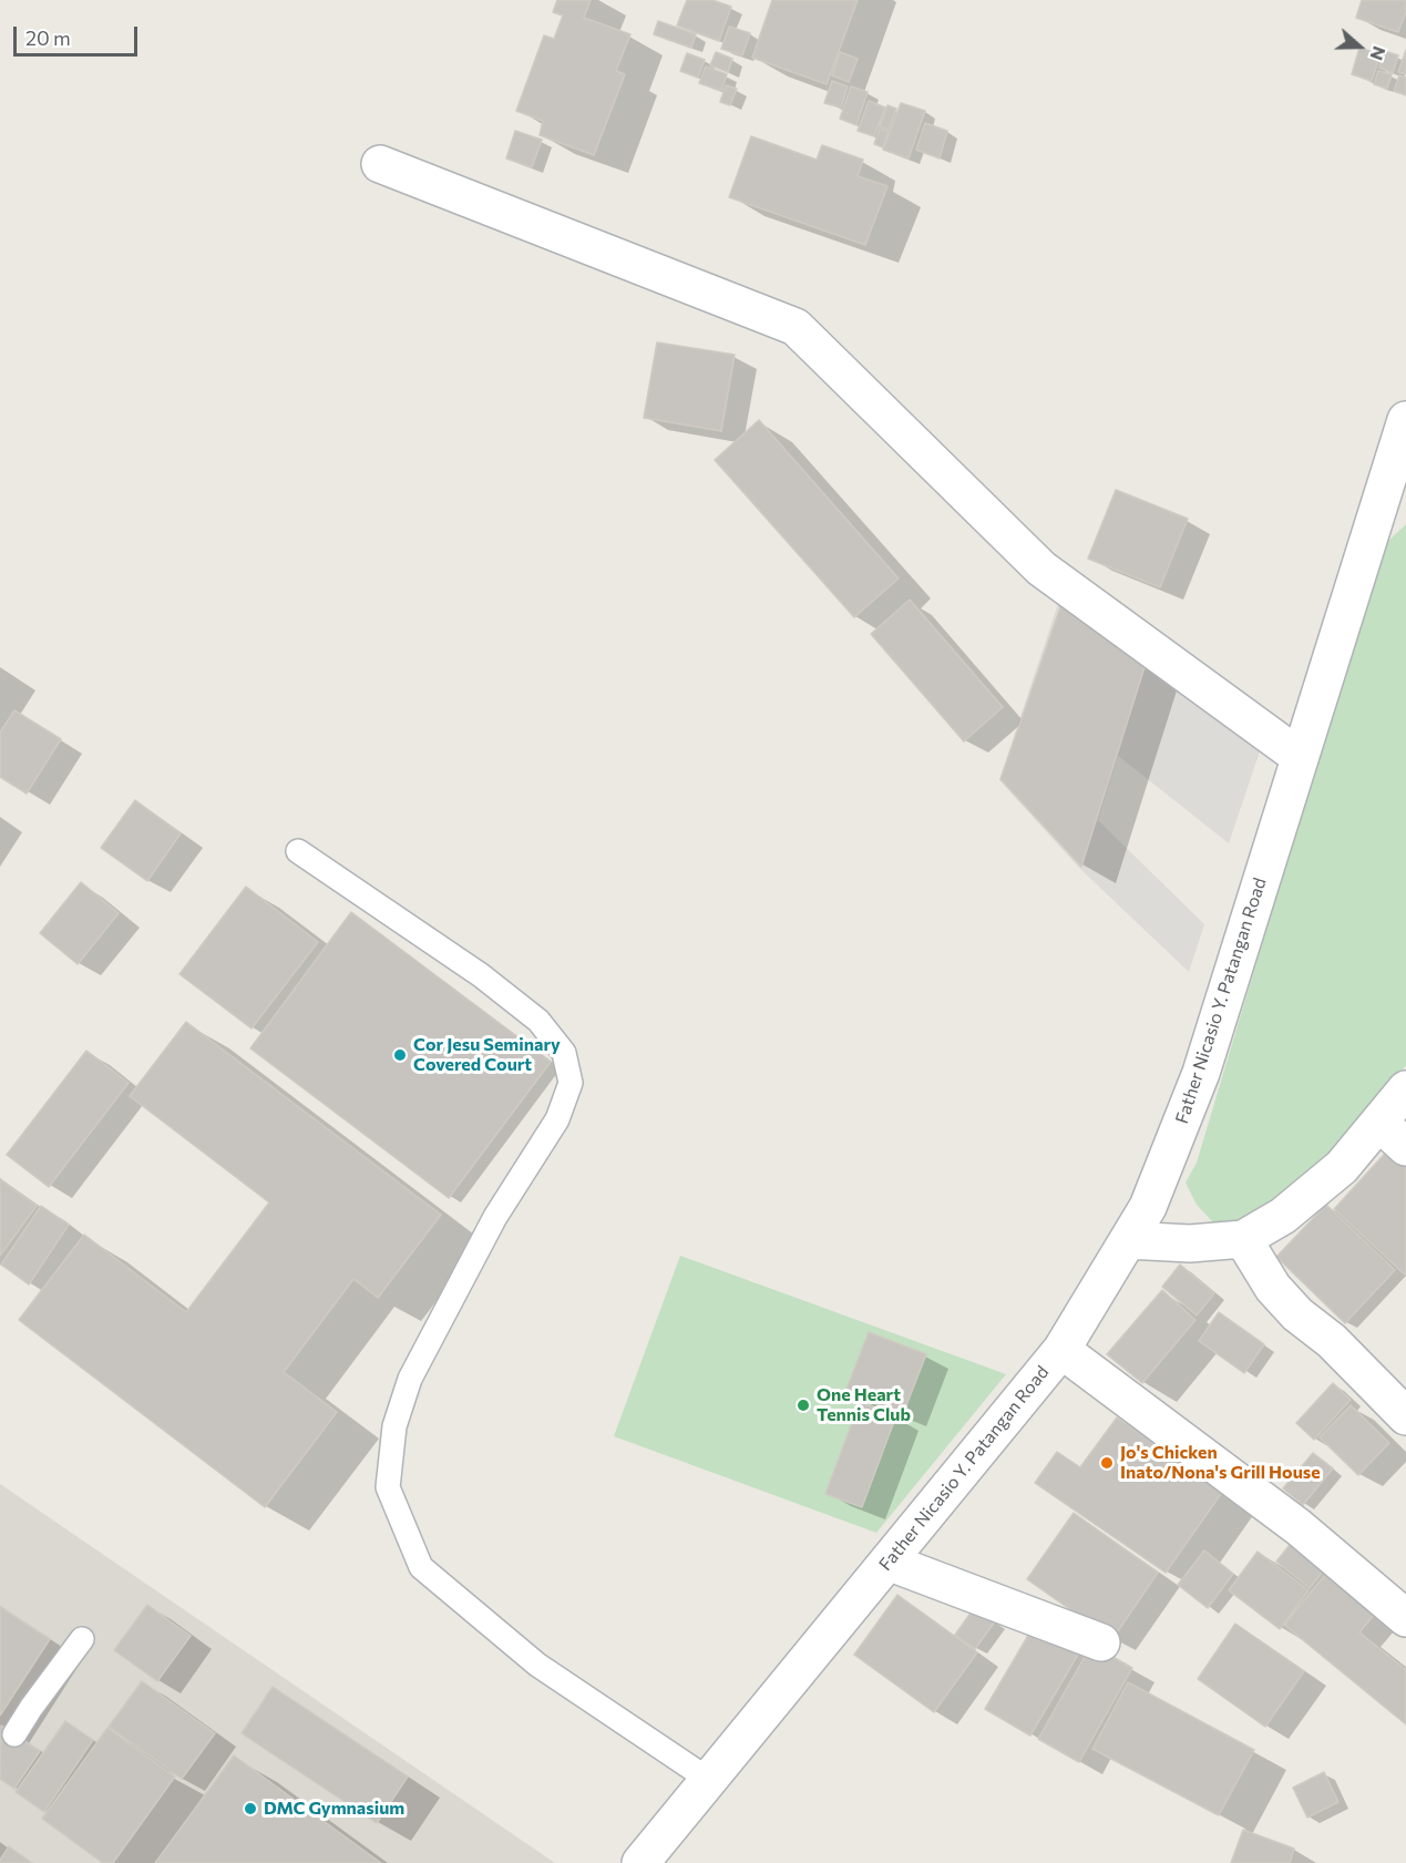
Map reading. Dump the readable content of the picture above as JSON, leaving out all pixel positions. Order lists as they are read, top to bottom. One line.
{"streets":{"street":["Father Nicasio Y. Patangan Road"]},"places":["Cor Jesu Seminary Covered Court","One Heart Tennis Club","Jo's Chicken Inato/Nona's Grill House","DMC Gymnasium"],"scale_bar":"20 m","north":"right"}
